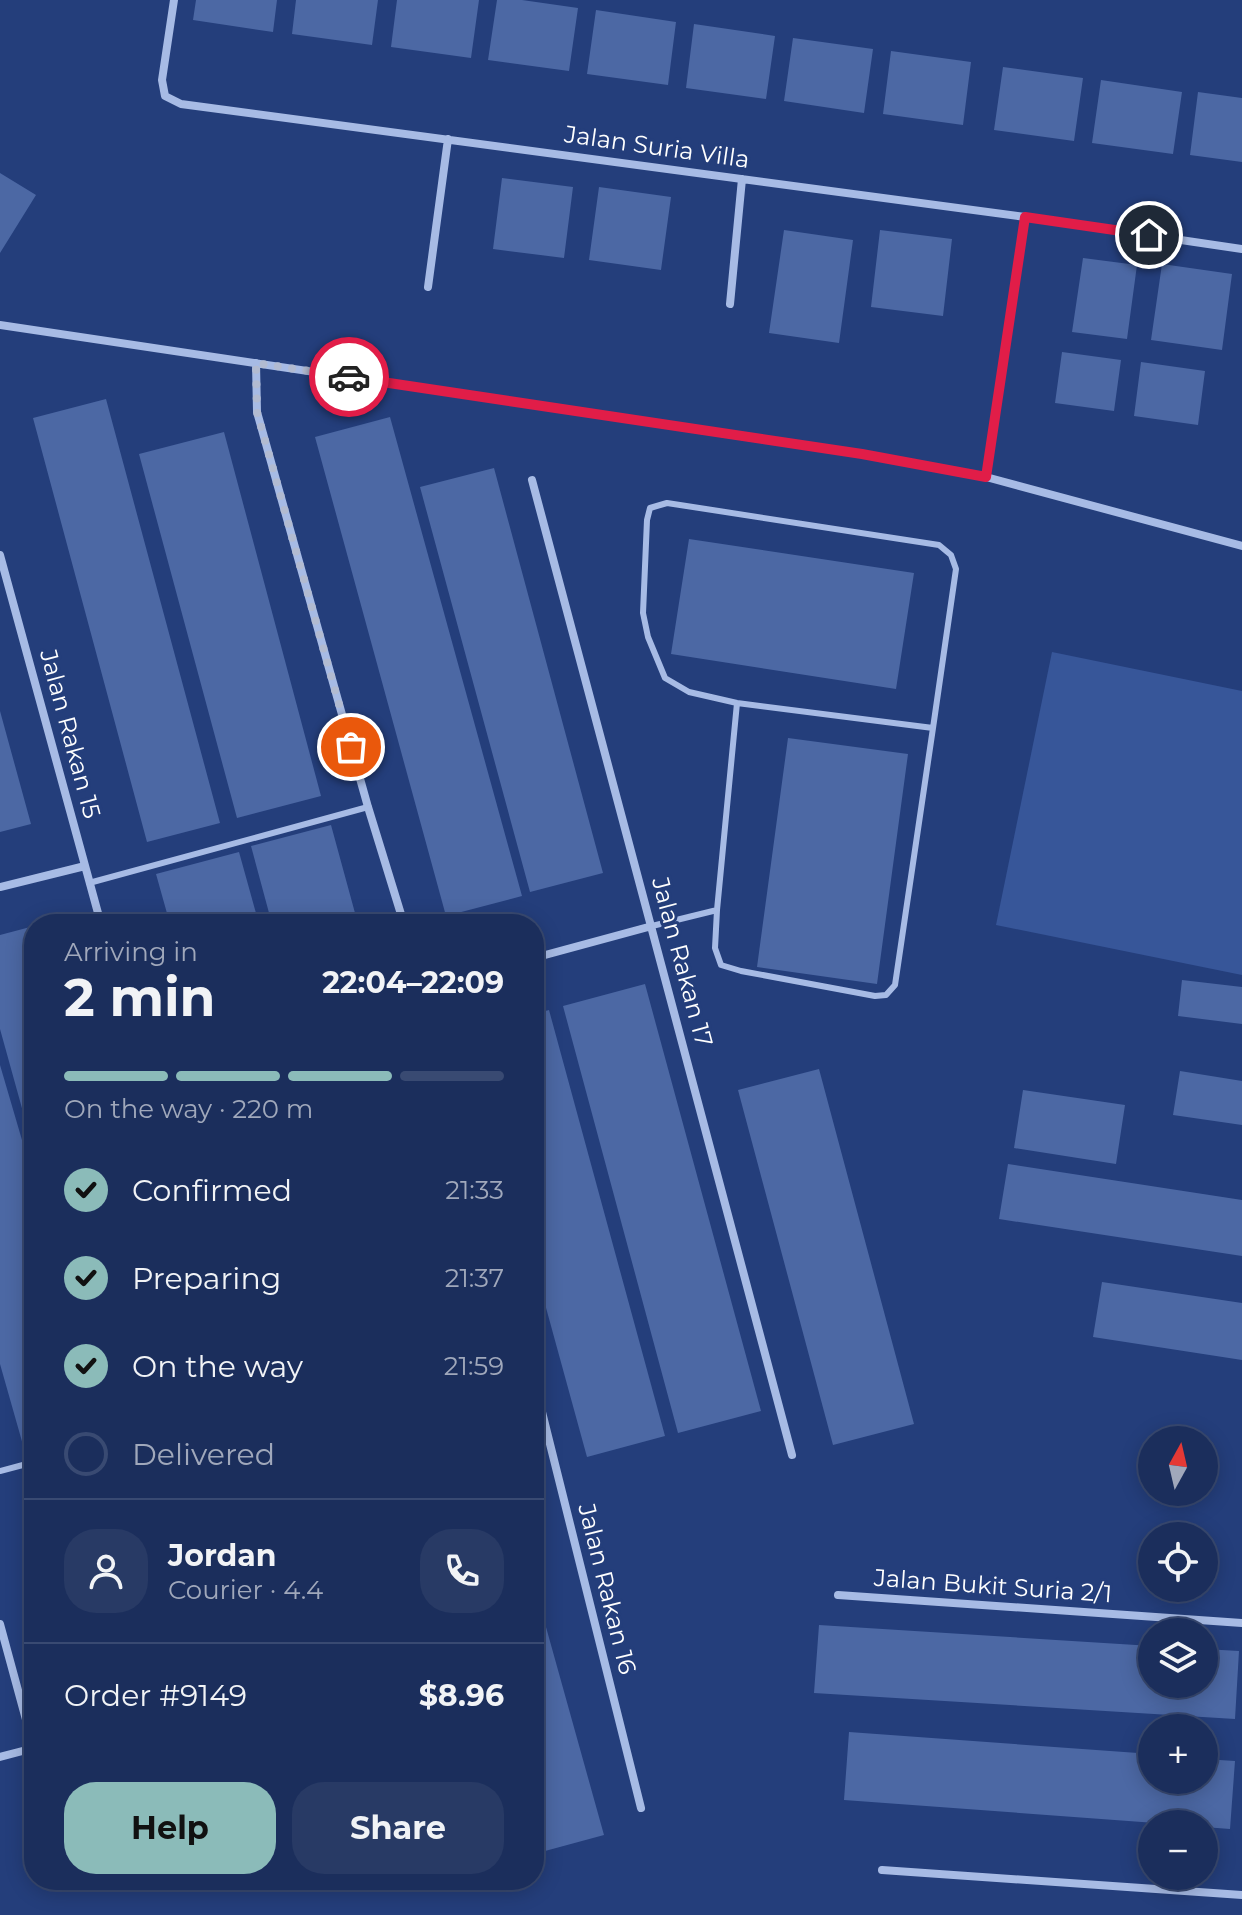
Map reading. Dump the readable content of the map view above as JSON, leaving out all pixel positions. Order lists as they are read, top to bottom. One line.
{"streets":{"street":["Jalan Suria Villa","Jalan Rakan 15","Jalan Rakan 17","Jalan Bukit Suria 2/1","Jalan Rakan 16"]},"north":"top","page":{"heading":["2 min","Arriving in","22:04–22:09"],"panel":["Jordan","Courier · 4.4","Order #9149","$8.96"],"bar":"On the way · 220 m","list":[["Confirmed","21:33"],["Preparing","21:37"],["On the way","21:59"],"Delivered"],"map_buttons":["+","−"],"buttons":["Help","Share"]}}
